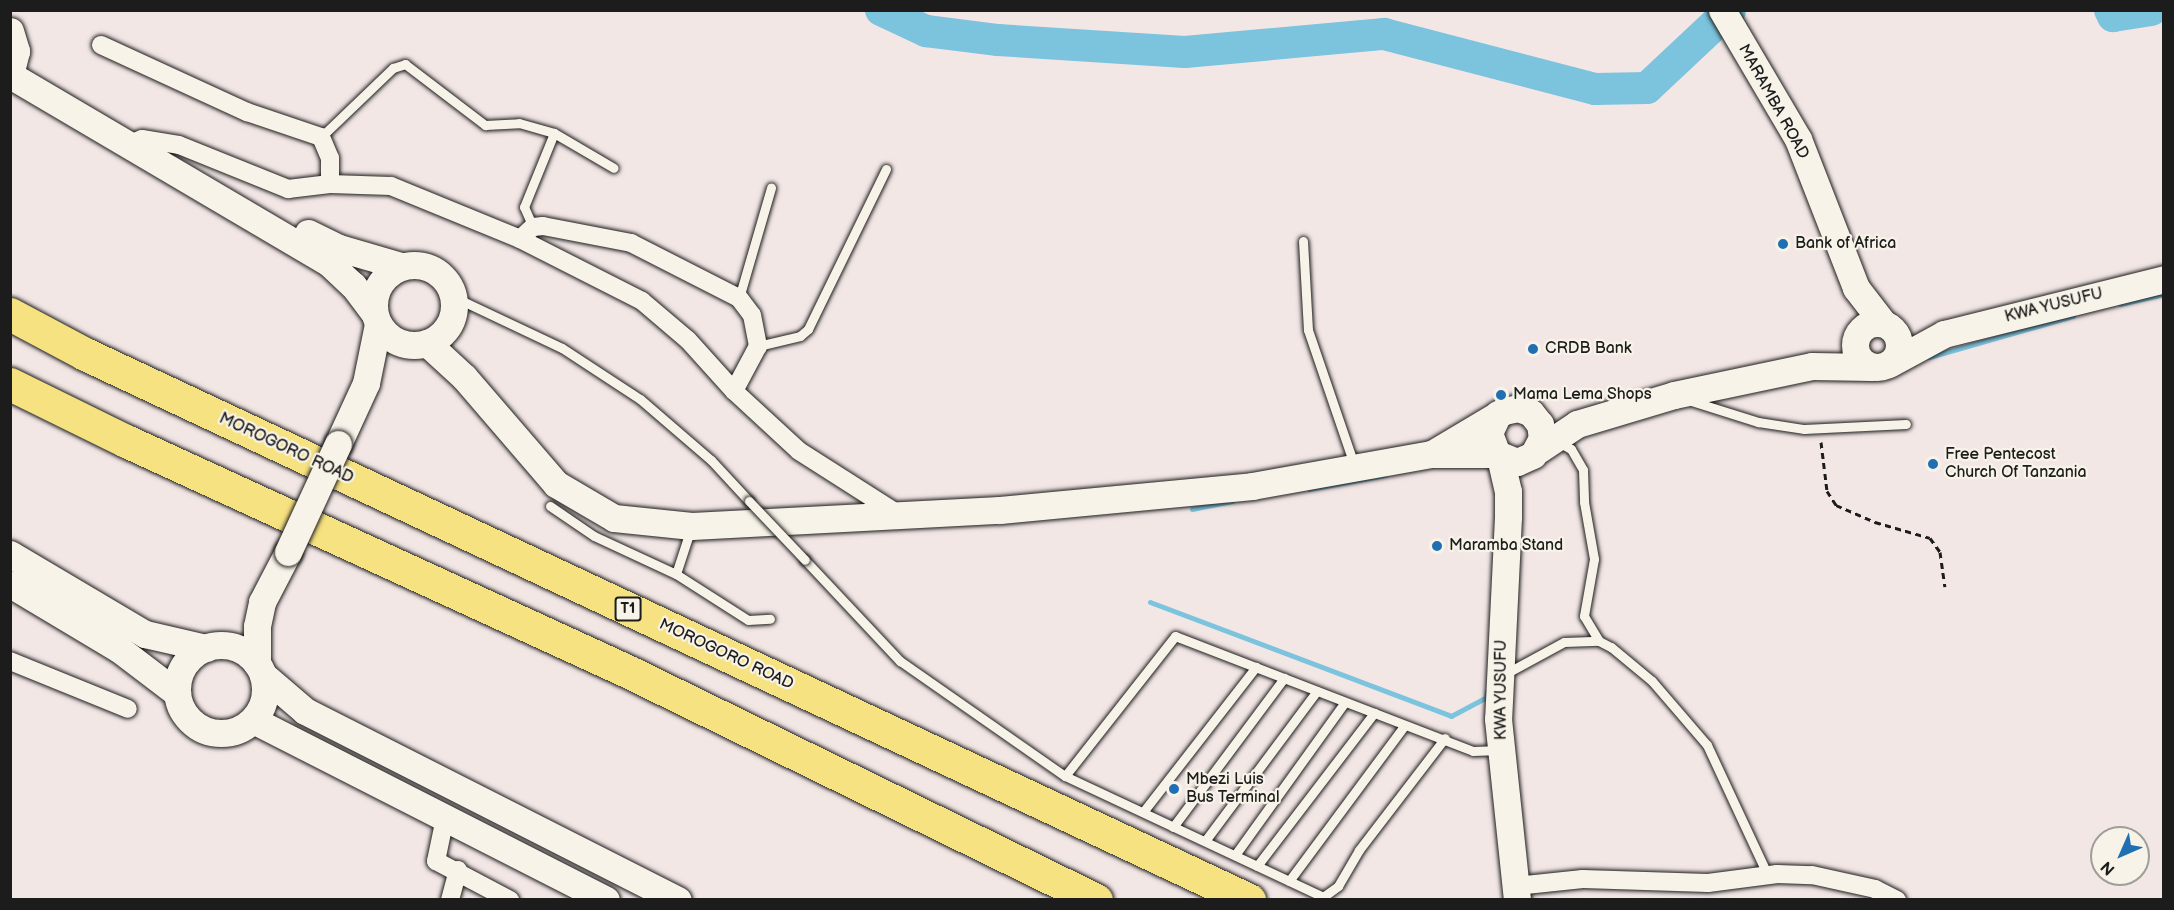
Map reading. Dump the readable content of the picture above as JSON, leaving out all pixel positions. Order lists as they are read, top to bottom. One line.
{"streets":{"highway":["MOROGORO ROAD","T1"],"street":["MARAMBA ROAD","KWA YUSUFU"]},"crossings":[["MARAMBA ROAD","KWA YUSUFU"]],"places":["Bank of Africa","CRDB Bank","Mama Lema Shops","Free Pentecost Church Of Tanzania","Maramba Stand","Mbezi Luis Bus Terminal"],"north":"bottom left"}
